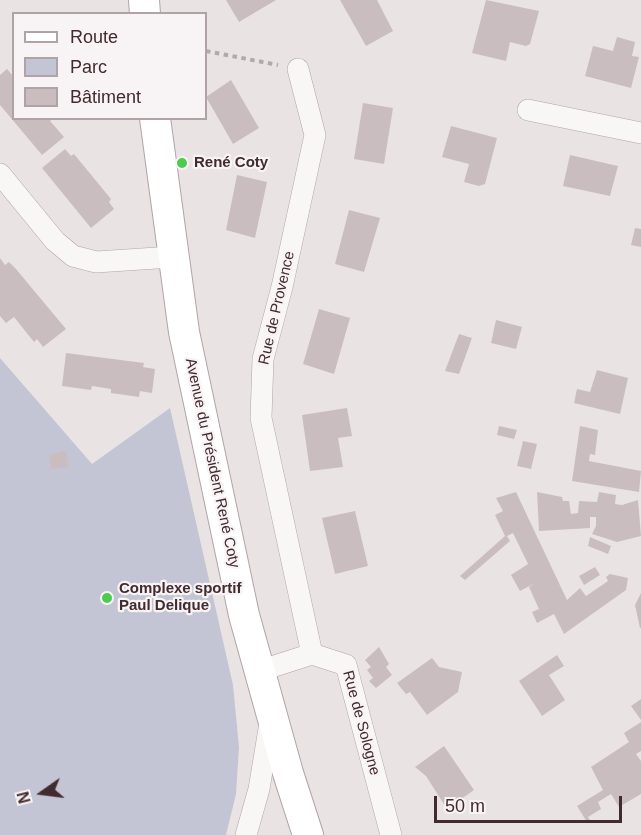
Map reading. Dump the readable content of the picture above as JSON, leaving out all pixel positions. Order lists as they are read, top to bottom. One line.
{"streets":{"street":["Rue de Provence","Avenue du Président René Coty","Rue de Sologne"]},"crossings":[["Rue de Provence","Rue de Sologne"]],"places":["René Coty","Complexe sportif Paul Delique"],"legend":["Route","Parc","Bâtiment"],"scale_bar":"50 m","north":"left"}
